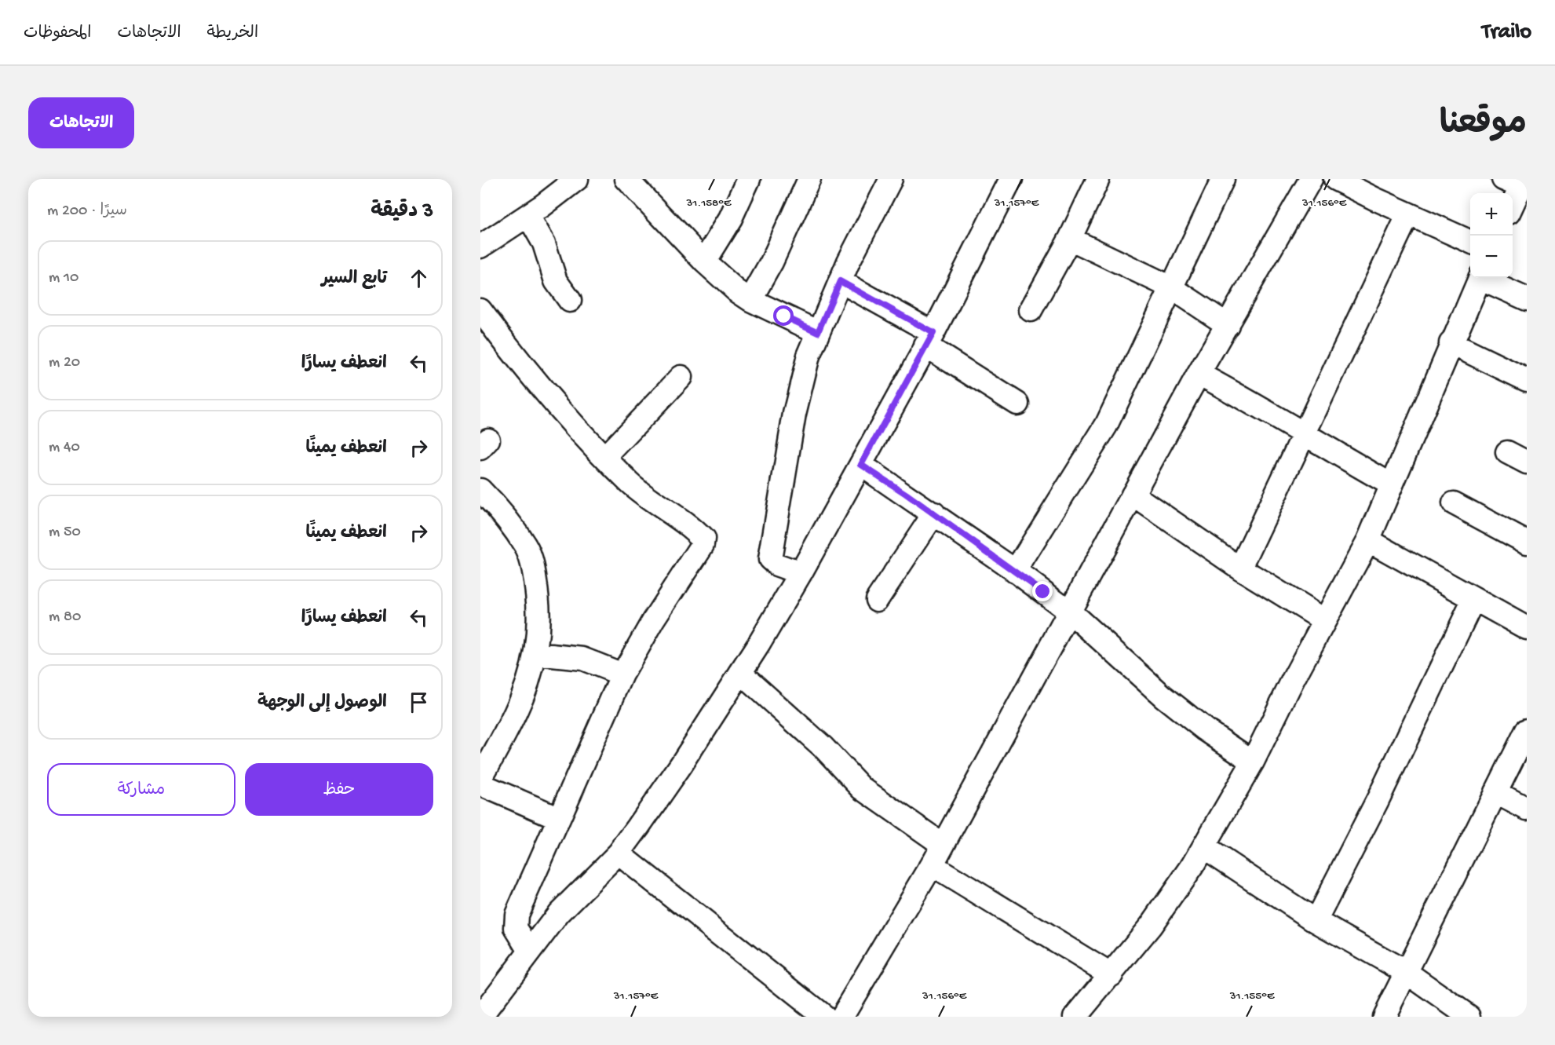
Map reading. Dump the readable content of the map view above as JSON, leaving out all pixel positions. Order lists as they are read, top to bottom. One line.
{"page":{"header":"Trailo","nav":["الخريطة","الاتجاهات","المحفوظات"],"title":"موقعنا","buttons":["الاتجاهات",["حفظ","مشاركة"]],"heading":["3 دقيقة","سيرًا · 200 m"],"map_buttons":["+","−"],"list":[["تابع السير","10 m"],["انعطف يسارًا","20 m"],["انعطف يمينًا","40 m"],["انعطف يمينًا","50 m"],["انعطف يسارًا","80 m"],"الوصول إلى الوجهة"]},"coordinates":["31.158°E","31.157°E","31.156°E","31.155°E"]}
